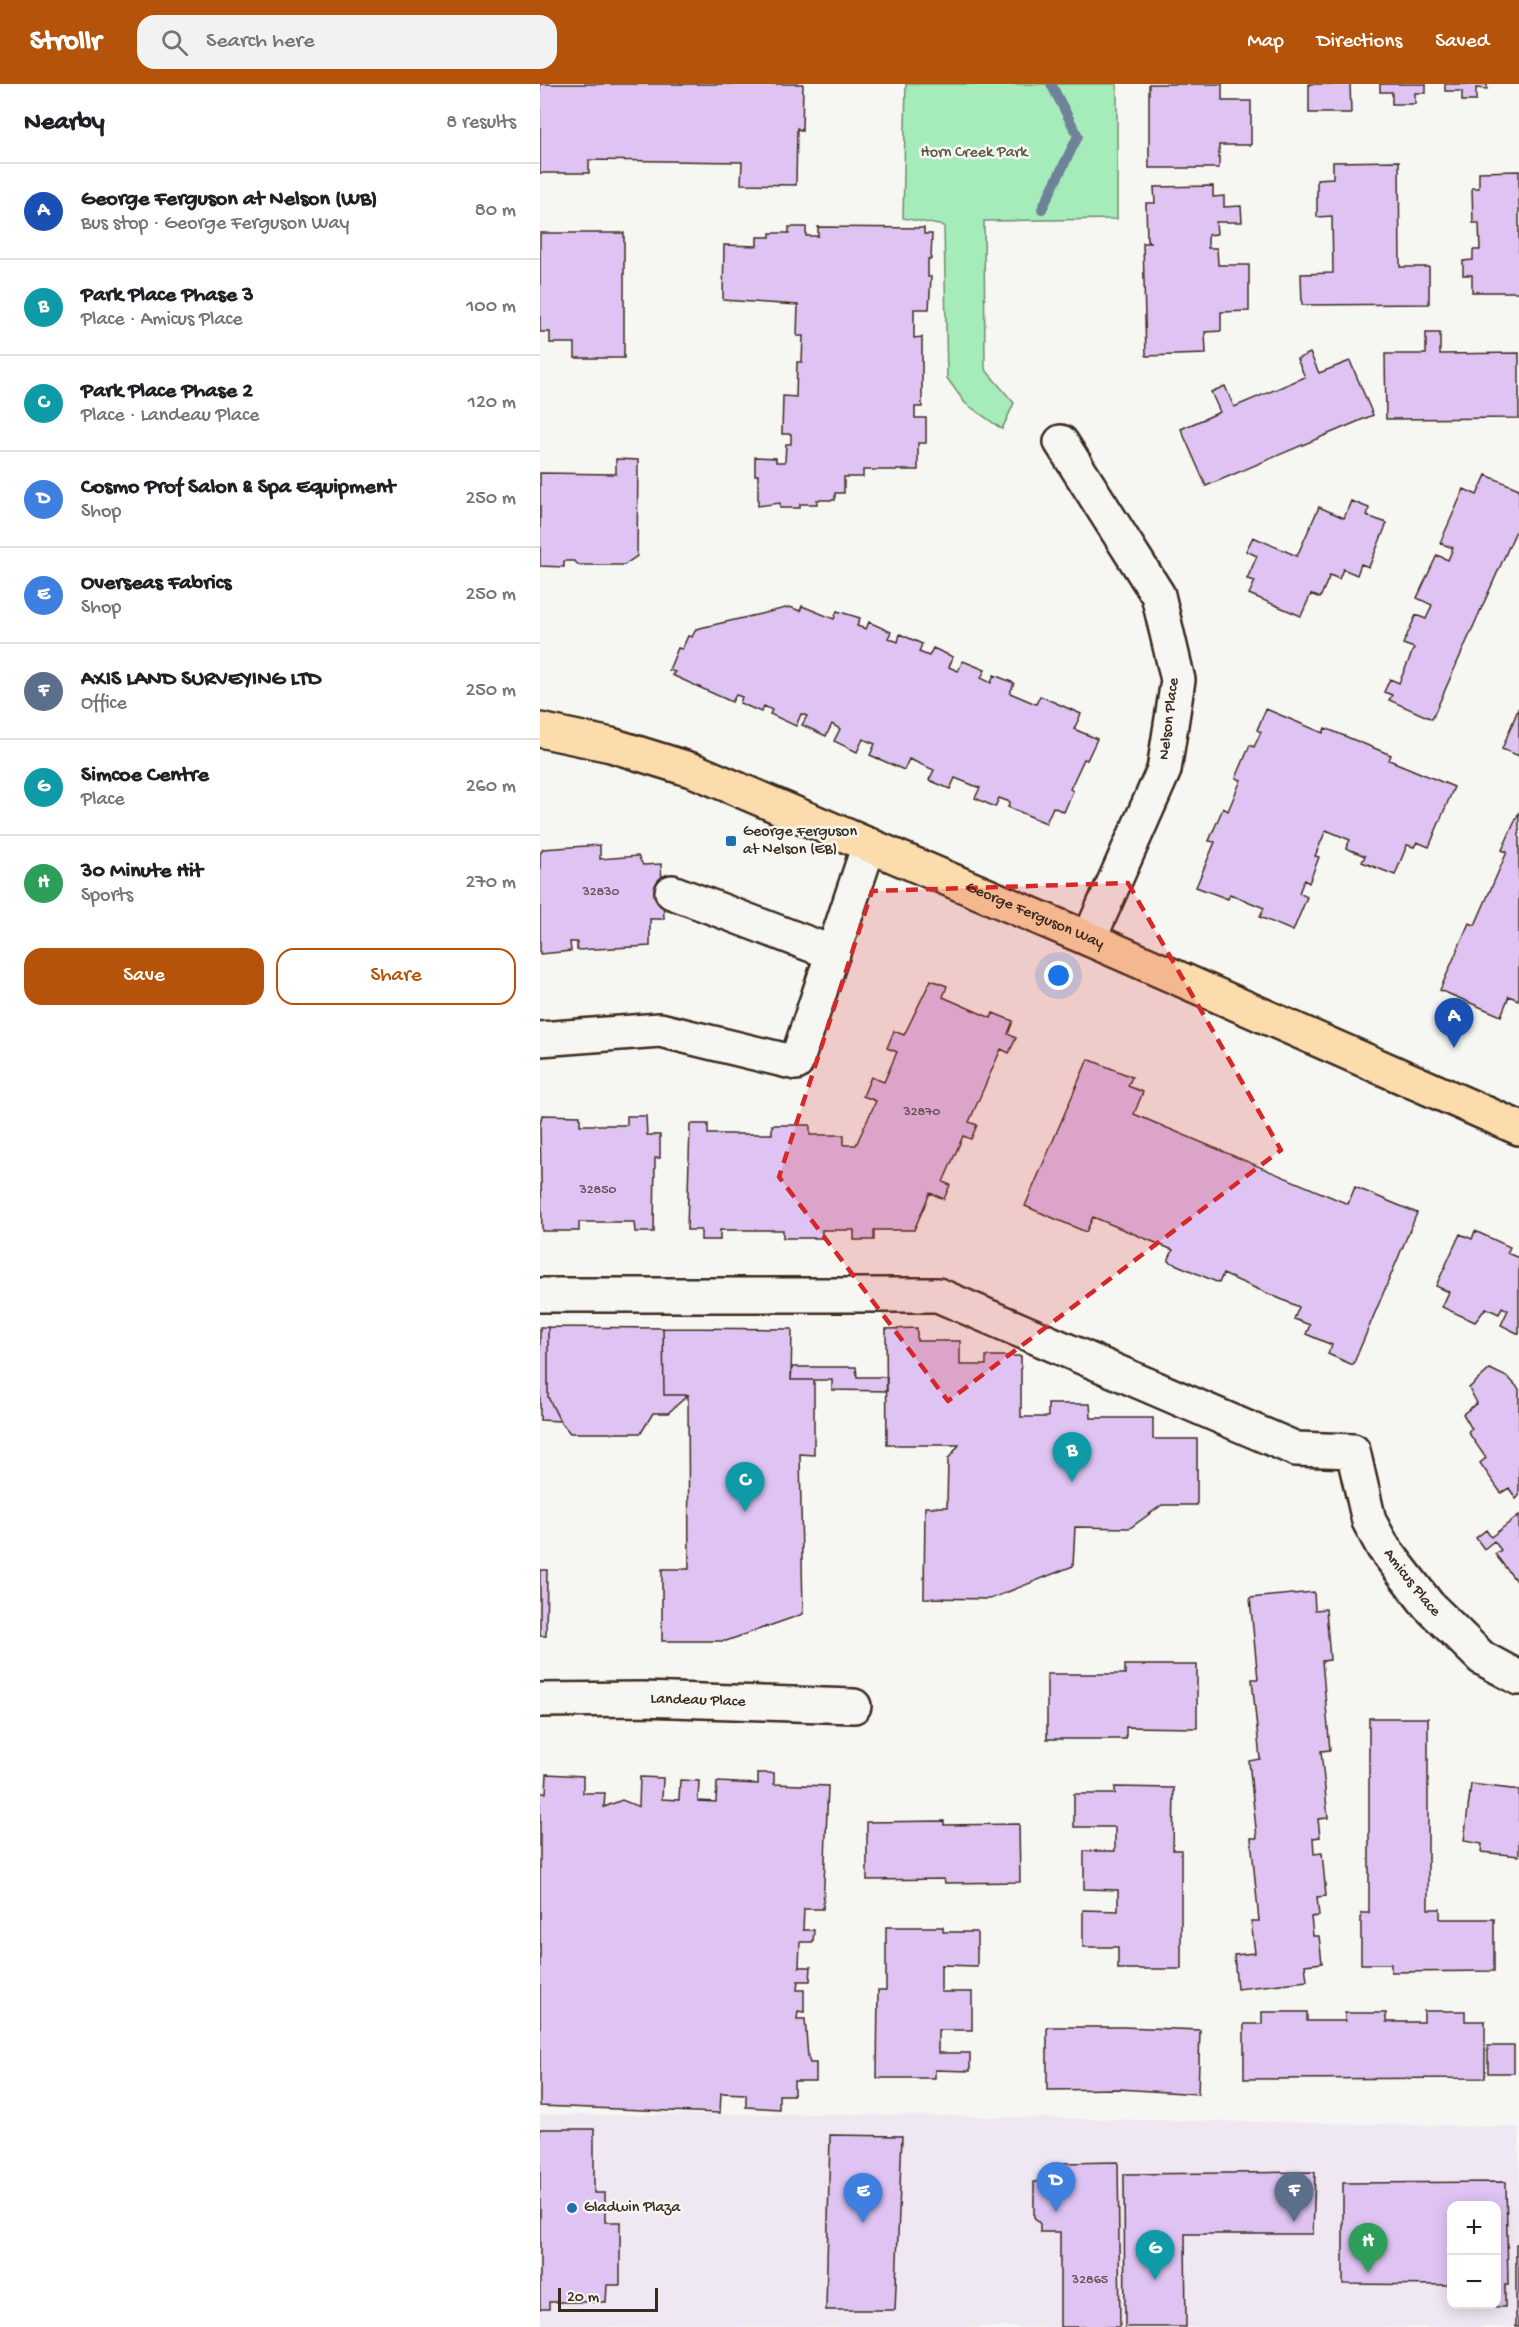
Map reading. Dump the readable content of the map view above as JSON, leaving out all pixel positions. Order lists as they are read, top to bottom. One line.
{"streets":{"main road":["George Ferguson Way"],"street":["Nelson Place","Amicus Place","Landeau Place"]},"crossings":[["Nelson Place","George Ferguson Way"]],"parks":["Horn Creek Park"],"places":{"transit":["George Ferguson at Nelson (EB)"],"other":["Gladwin Plaza"]},"house_numbers":["32830","32870","32850","32865"],"scale_bar":"20 m","page":{"header":"Strollr","search":"Search here","nav":["Map","Directions","Saved"],"heading":["Nearby","8 results"],"list":[{"mark":"A","name":"George Ferguson at Nelson (WB)","note":"Bus stop · George Ferguson Way","value":"80 m"},{"mark":"B","name":"Park Place Phase 3","note":"Place · Amicus Place","value":"100 m"},{"mark":"C","name":"Park Place Phase 2","note":"Place · Landeau Place","value":"120 m"},{"mark":"D","name":"Cosmo Prof Salon & Spa Equipment","note":"Shop","value":"250 m"},{"mark":"E","name":"Overseas Fabrics","note":"Shop","value":"250 m"},{"mark":"F","name":"AXIS LAND SURVEYING LTD","note":"Office","value":"250 m"},{"mark":"G","name":"Simcoe Centre","note":"Place","value":"260 m"},{"mark":"H","name":"30 Minute Hit","note":"Sports","value":"270 m"}],"buttons":["Save","Share"],"pins":["A","B","C","D","F","E","H","G"],"map_buttons":["+","−"],"scale":"20 m"}}
